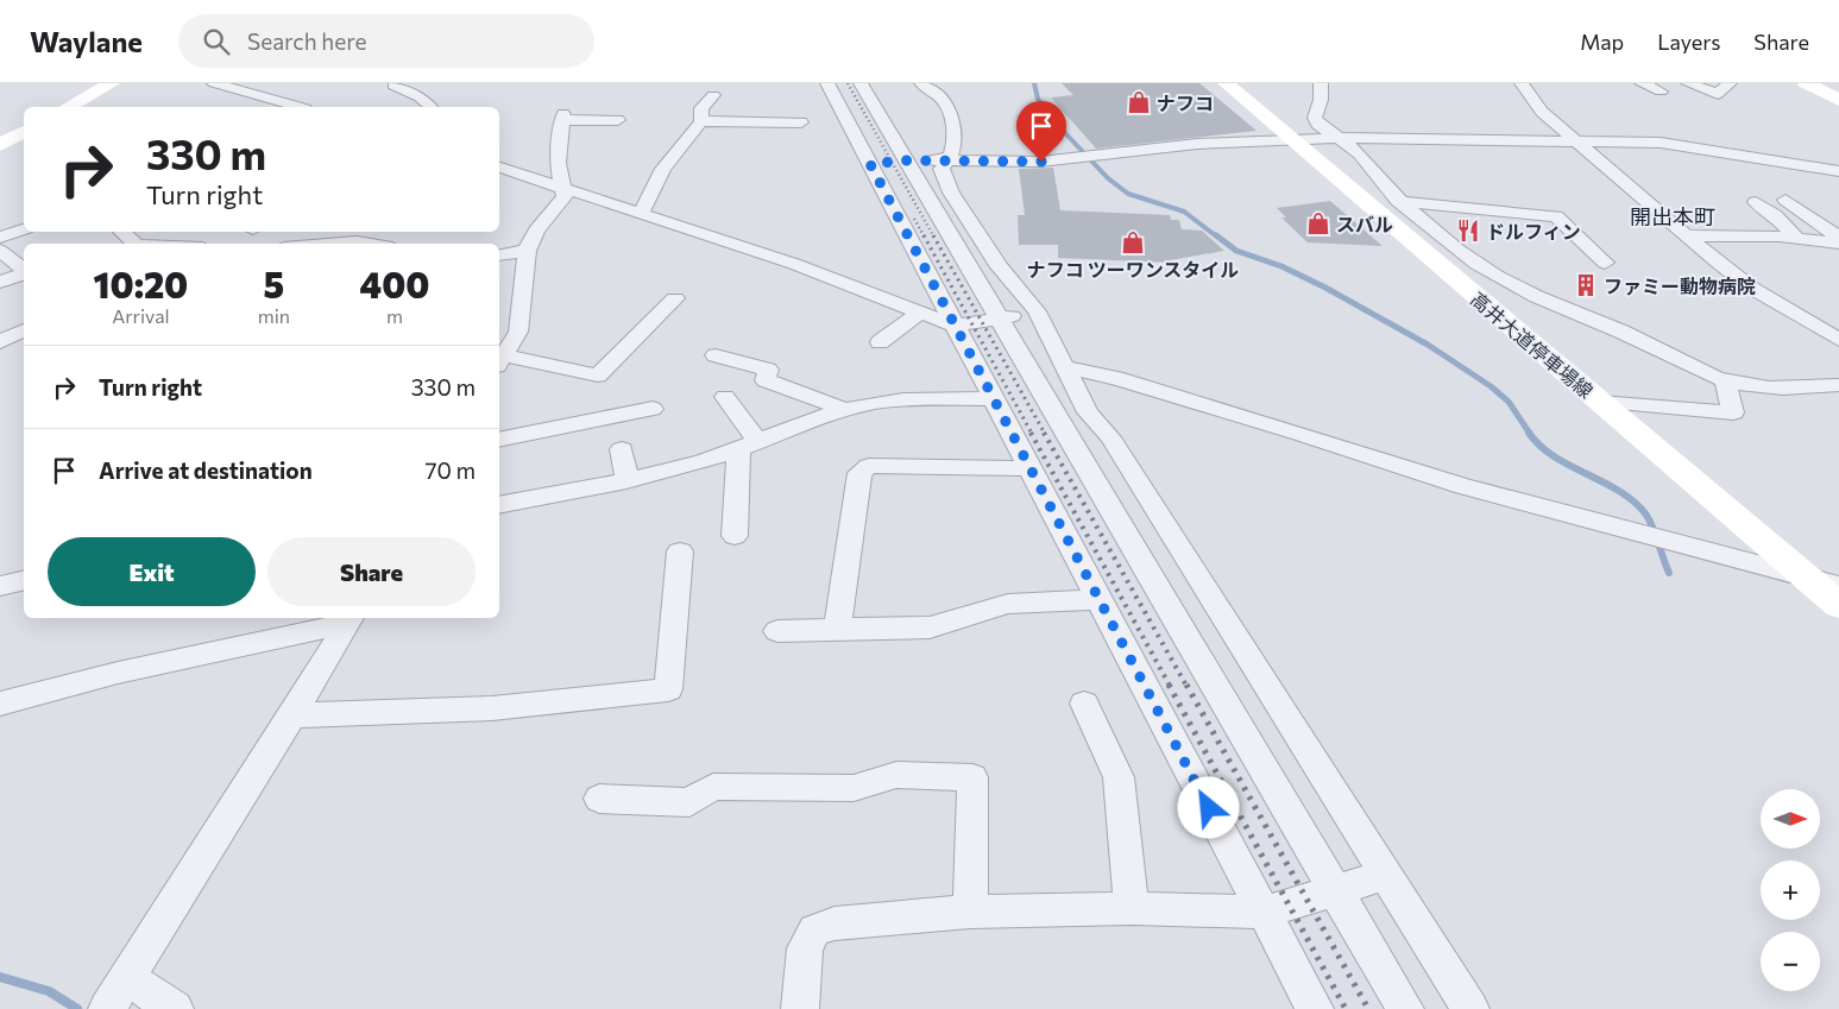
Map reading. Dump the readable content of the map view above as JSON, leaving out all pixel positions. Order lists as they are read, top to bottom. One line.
{"streets":{"main road":["高井大道停車場線"]},"districts":["開出本町"],"places":{"shop":["ナフコ","スバル","ナフコ ツーワンスタイル"],"restaurant":["ドルフィン"],"building":["ファミー動物病院"]},"north":"right","page":{"header":"Waylane","search":"Search here","nav":["Map","Layers","Share"],"turn":["330 m","Turn right"],"eta":["10:20","Arrival","5","min","400","m"],"list":[{"name":"Turn right","value":"330 m"},{"name":"Arrive at destination","value":"70 m"}],"buttons":["Exit","Share"],"map_buttons":["+","−"]}}
